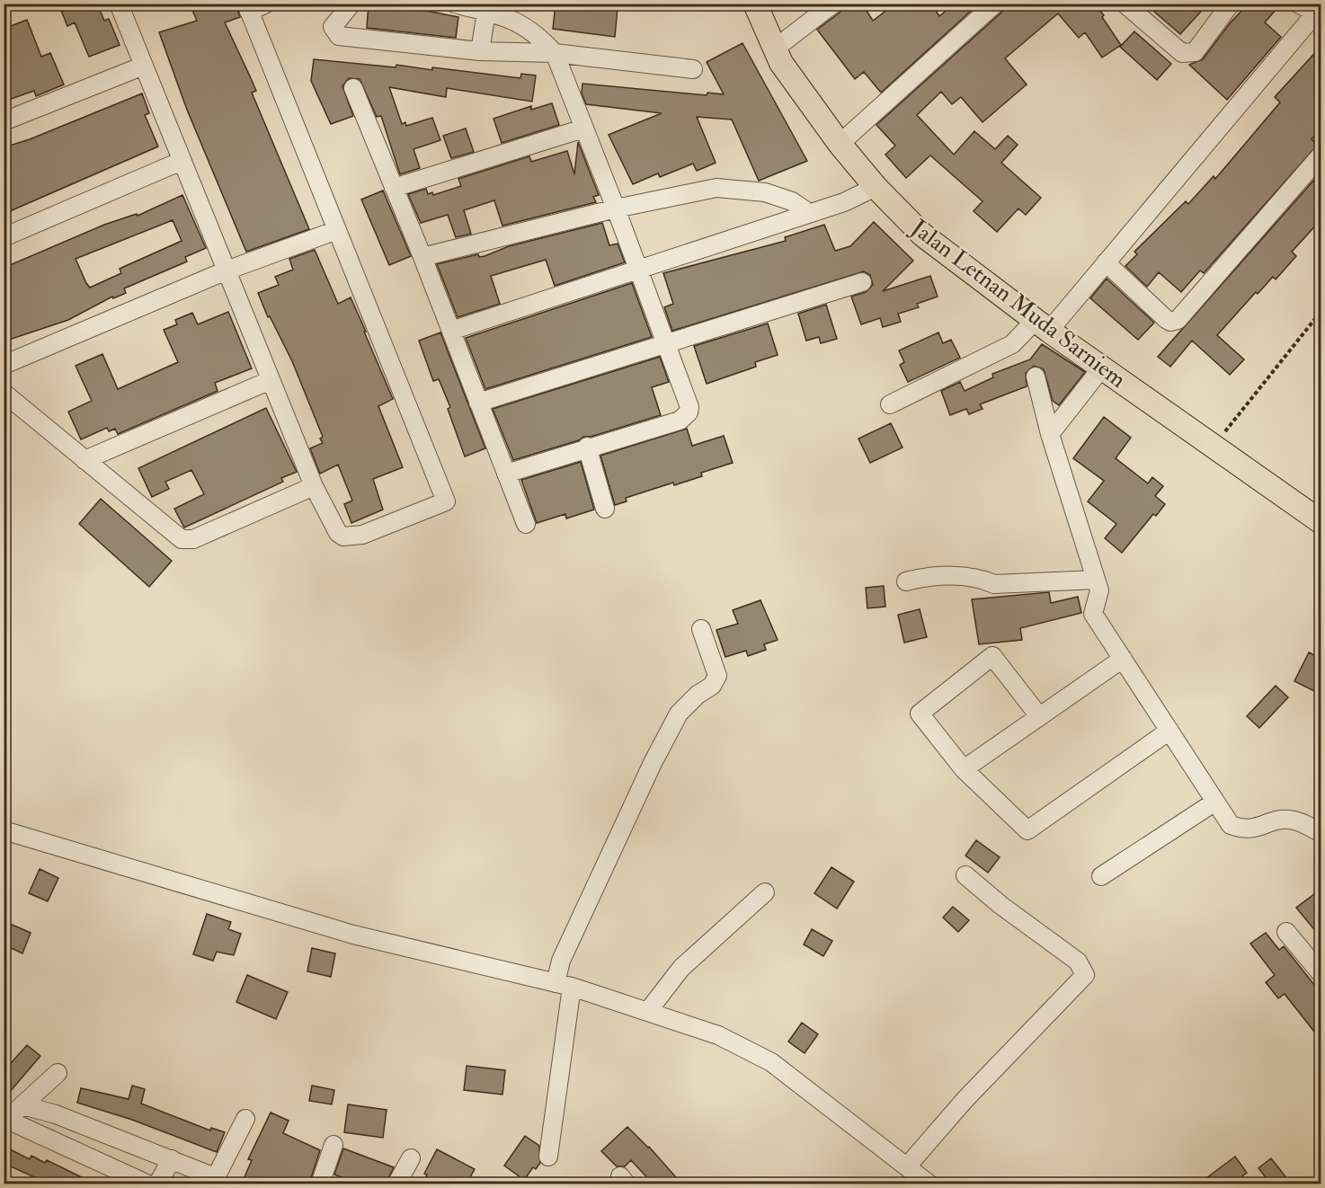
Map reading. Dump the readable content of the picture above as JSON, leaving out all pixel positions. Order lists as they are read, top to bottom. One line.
{"streets":{"main road":["Jalan Letnan Muda Sarniem"]}}
